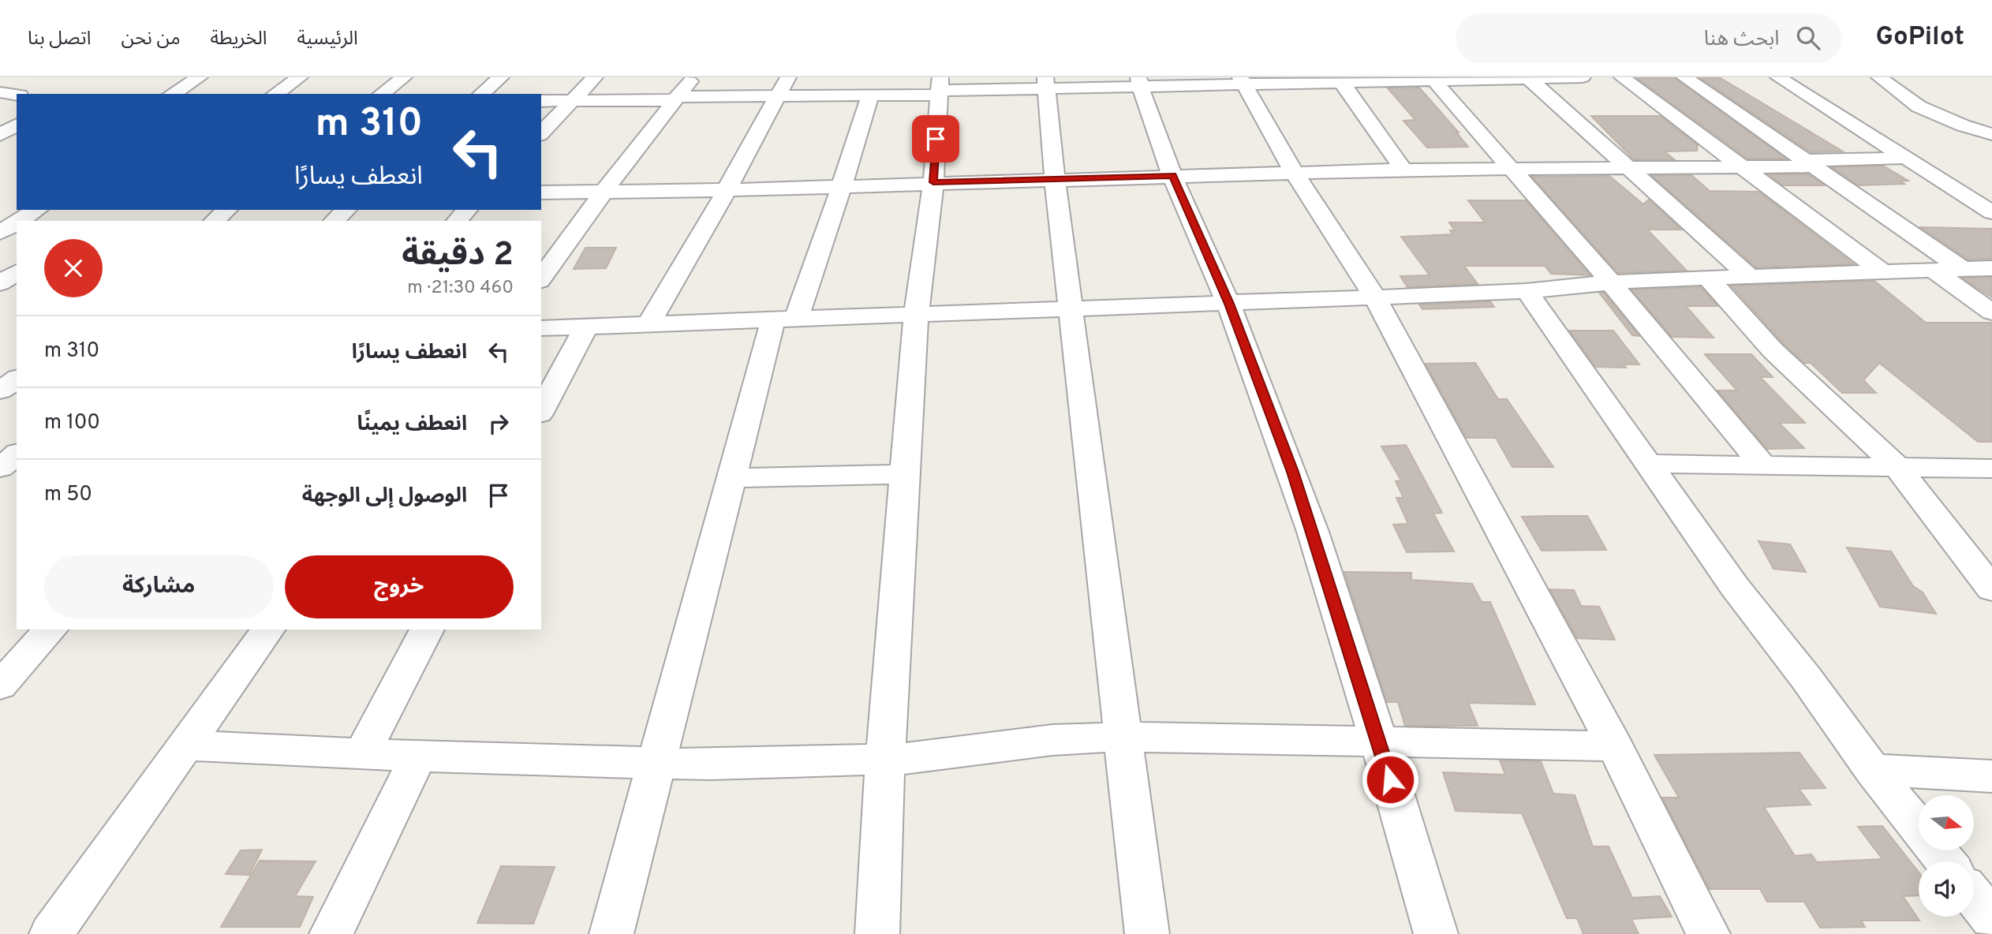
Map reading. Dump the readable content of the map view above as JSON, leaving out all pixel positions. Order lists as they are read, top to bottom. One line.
{"north":"right","page":{"header":"GoPilot","search":"ابحث هنا","nav":["الرئيسية","الخريطة","من نحن","اتصل بنا"],"turn":["310 m","انعطف يسارًا"],"heading":["2 دقيقة","460 m · 21:30"],"list":[{"name":"انعطف يسارًا","value":"310 m"},{"name":"انعطف يمينًا","value":"100 m"},{"name":"الوصول إلى الوجهة","value":"50 m"}],"buttons":["خروج","مشاركة"]}}
